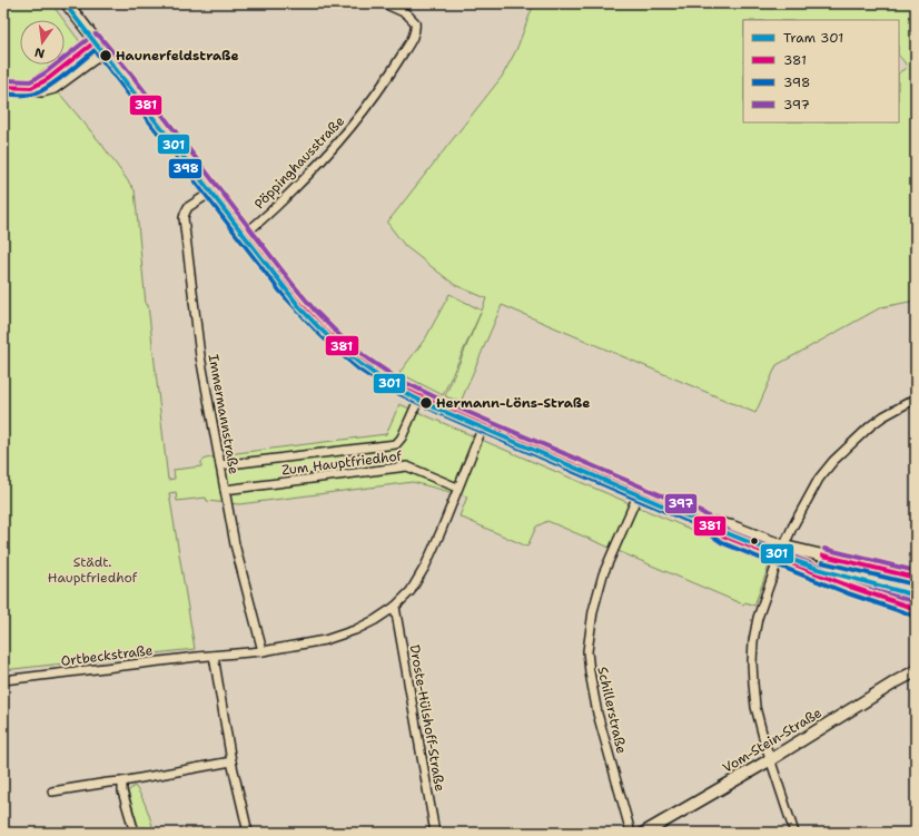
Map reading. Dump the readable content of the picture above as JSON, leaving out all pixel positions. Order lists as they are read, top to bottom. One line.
{"streets":{"main road":["Vom-Stein-Straße"],"street":["Pöppinghausstraße","Immermannstraße","Zum Hauptfriedhof","Ortbeckstraße","Schillerstraße","Droste-Hülshoff-Straße"]},"crossings":[["Immermannstraße","Zum Hauptfriedhof"]],"parks":["Städt. Hauptfriedhof"],"places":["Haunerfeldstraße","Hermann-Löns-Straße"],"lines":["tram line 301","transit line 397","transit line 381","transit line 398"],"legend":["Tram 301","381","398","397"],"north":"bottom"}
